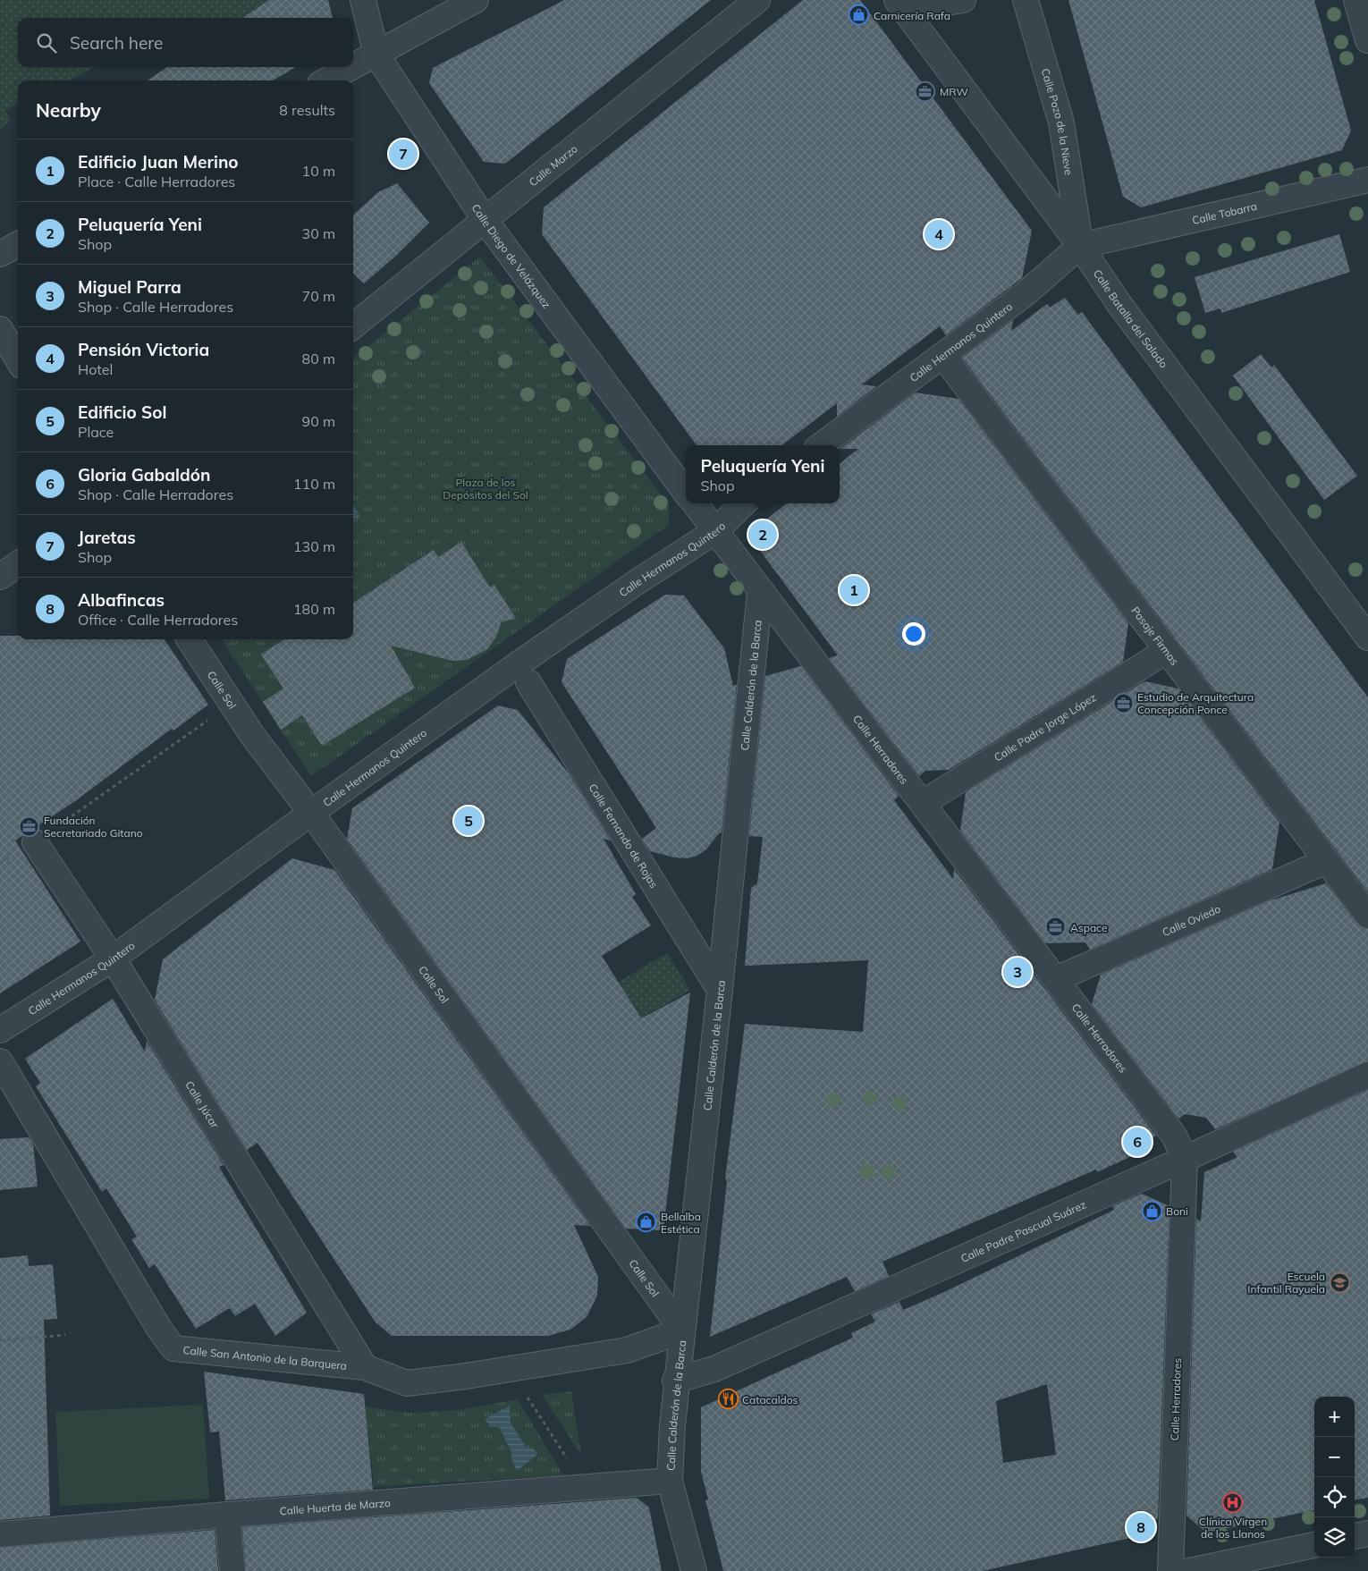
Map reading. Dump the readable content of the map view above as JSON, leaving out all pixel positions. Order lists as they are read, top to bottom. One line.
{"streets":{"street":["Calle Pozo de la Nieve","Calle Marzo","Calle Tobarra","Calle Diego de Velázquez","Calle Batalla del Salado","Calle Hermanos Quintero","Pasaje Firmas","Calle Calderón de la Barca","Calle Sol","Calle Padre Jorge López","Calle Herradores","Calle Fernando de Rojas","Calle Oviedo","Calle Júcar","Calle Padre Pascual Suárez","Calle San Antonio de la Barquera","Calle Huerta de Marzo"]},"crossings":[["Calle Pozo de la Nieve","Calle Tobarra"],["Calle Pozo de la Nieve","Calle Batalla del Salado"],["Calle Pozo de la Nieve","Calle Hermanos Quintero"],["Calle Marzo","Calle Diego de Velázquez"],["Calle Tobarra","Calle Batalla del Salado"],["Calle Tobarra","Calle Hermanos Quintero"],["Calle Batalla del Salado","Calle Hermanos Quintero"],["Calle Hermanos Quintero","Pasaje Firmas"],["Calle Hermanos Quintero","Calle Sol"],["Calle Hermanos Quintero","Calle Júcar"],["Pasaje Firmas","Calle Padre Jorge López"],["Pasaje Firmas","Calle Oviedo"],["Calle Calderón de la Barca","Calle Sol"],["Calle Calderón de la Barca","Calle Herradores"],["Calle Calderón de la Barca","Calle Fernando de Rojas"],["Calle Calderón de la Barca","Calle Padre Pascual Suárez"],["Calle Calderón de la Barca","Calle San Antonio de la Barquera"],["Calle Calderón de la Barca","Calle Huerta de Marzo"],["Calle Sol","Calle San Antonio de la Barquera"],["Calle Padre Jorge López","Calle Herradores"],["Calle Herradores","Calle Oviedo"],["Calle Herradores","Calle Padre Pascual Suárez"],["Calle Júcar","Calle San Antonio de la Barquera"]],"parks":["Plaza de los Depósitos del Sol"],"places":{"shop":["Carnicería Rafa","Boni","Bellalba Estética"],"office":["MRW","Estudio de Arquitectura Concepción Ponce","Fundación Secretariado Gitano","Aspace"],"school or university":["Escuela Infantil Rayuela"],"restaurant":["Catacaldos"],"hospital":["Clínica Virgen de los Llanos"]},"page":{"search":"Search here","heading":["Nearby","8 results"],"pins":["7","4","2","1","5","3","6","8"],"list":[{"mark":"1","name":"Edificio Juan Merino","note":"Place · Calle Herradores","value":"10 m"},{"mark":"2","name":"Peluquería Yeni","note":"Shop","value":"30 m"},{"mark":"3","name":"Miguel Parra","note":"Shop · Calle Herradores","value":"70 m"},{"mark":"4","name":"Pensión Victoria","note":"Hotel","value":"80 m"},{"mark":"5","name":"Edificio Sol","note":"Place","value":"90 m"},{"mark":"6","name":"Gloria Gabaldón","note":"Shop · Calle Herradores","value":"110 m"},{"mark":"7","name":"Jaretas","note":"Shop","value":"130 m"},{"mark":"8","name":"Albafincas","note":"Office · Calle Herradores","value":"180 m"}],"popup":["Peluquería Yeni","Shop"],"map_buttons":["+","−"]}}
